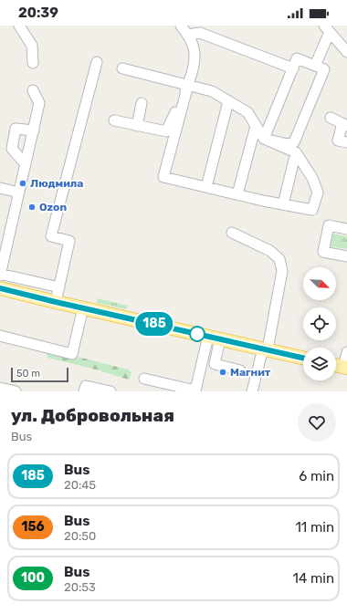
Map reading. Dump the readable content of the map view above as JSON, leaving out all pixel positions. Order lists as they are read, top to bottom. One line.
{"places":["Людмила","Ozon","Магнит"],"lines":["bus line 185"],"scale_bar":"50 m","north":"bottom right","page":{"status":"20:39","on_map":"185","scale":"50 m","heading":["ул. Добровольная","Bus"],"list":[{"mark":"185","name":"Bus","note":"20:45","value":"6 min"},{"mark":"156","name":"Bus","note":"20:50","value":"11 min"},{"mark":"100","name":"Bus","note":"20:53","value":"14 min"}]}}
